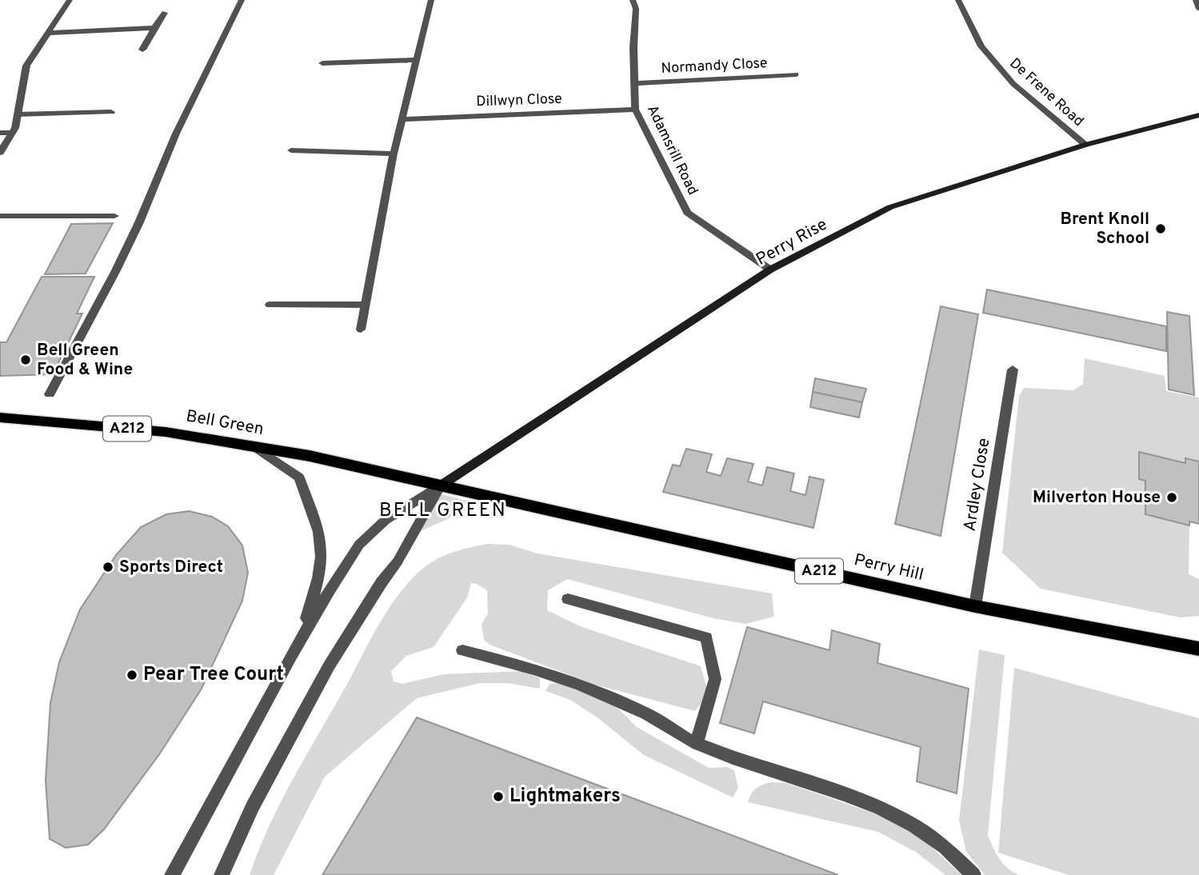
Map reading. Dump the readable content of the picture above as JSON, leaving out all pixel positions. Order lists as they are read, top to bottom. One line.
{"streets":{"main road":["Perry Rise","Bell Green","A212","Perry Hill"],"street":["Normandy Close","De Frene Road","Dillwyn Close","Adamsrill Road","Ardley Close"]},"crossings":[["Normandy Close","Adamsrill Road"],["De Frene Road","Perry Rise"],["Dillwyn Close","Adamsrill Road"],["Adamsrill Road","Perry Rise"],["Perry Rise","Bell Green"],["Perry Rise","Perry Hill"],["Bell Green","Perry Hill"],["Ardley Close","Perry Hill"]],"districts":["BELL GREEN"],"places":["Brent Knoll School","Bell Green Food & Wine","Milverton House","Sports Direct","Pear Tree Court","Lightmakers"]}
